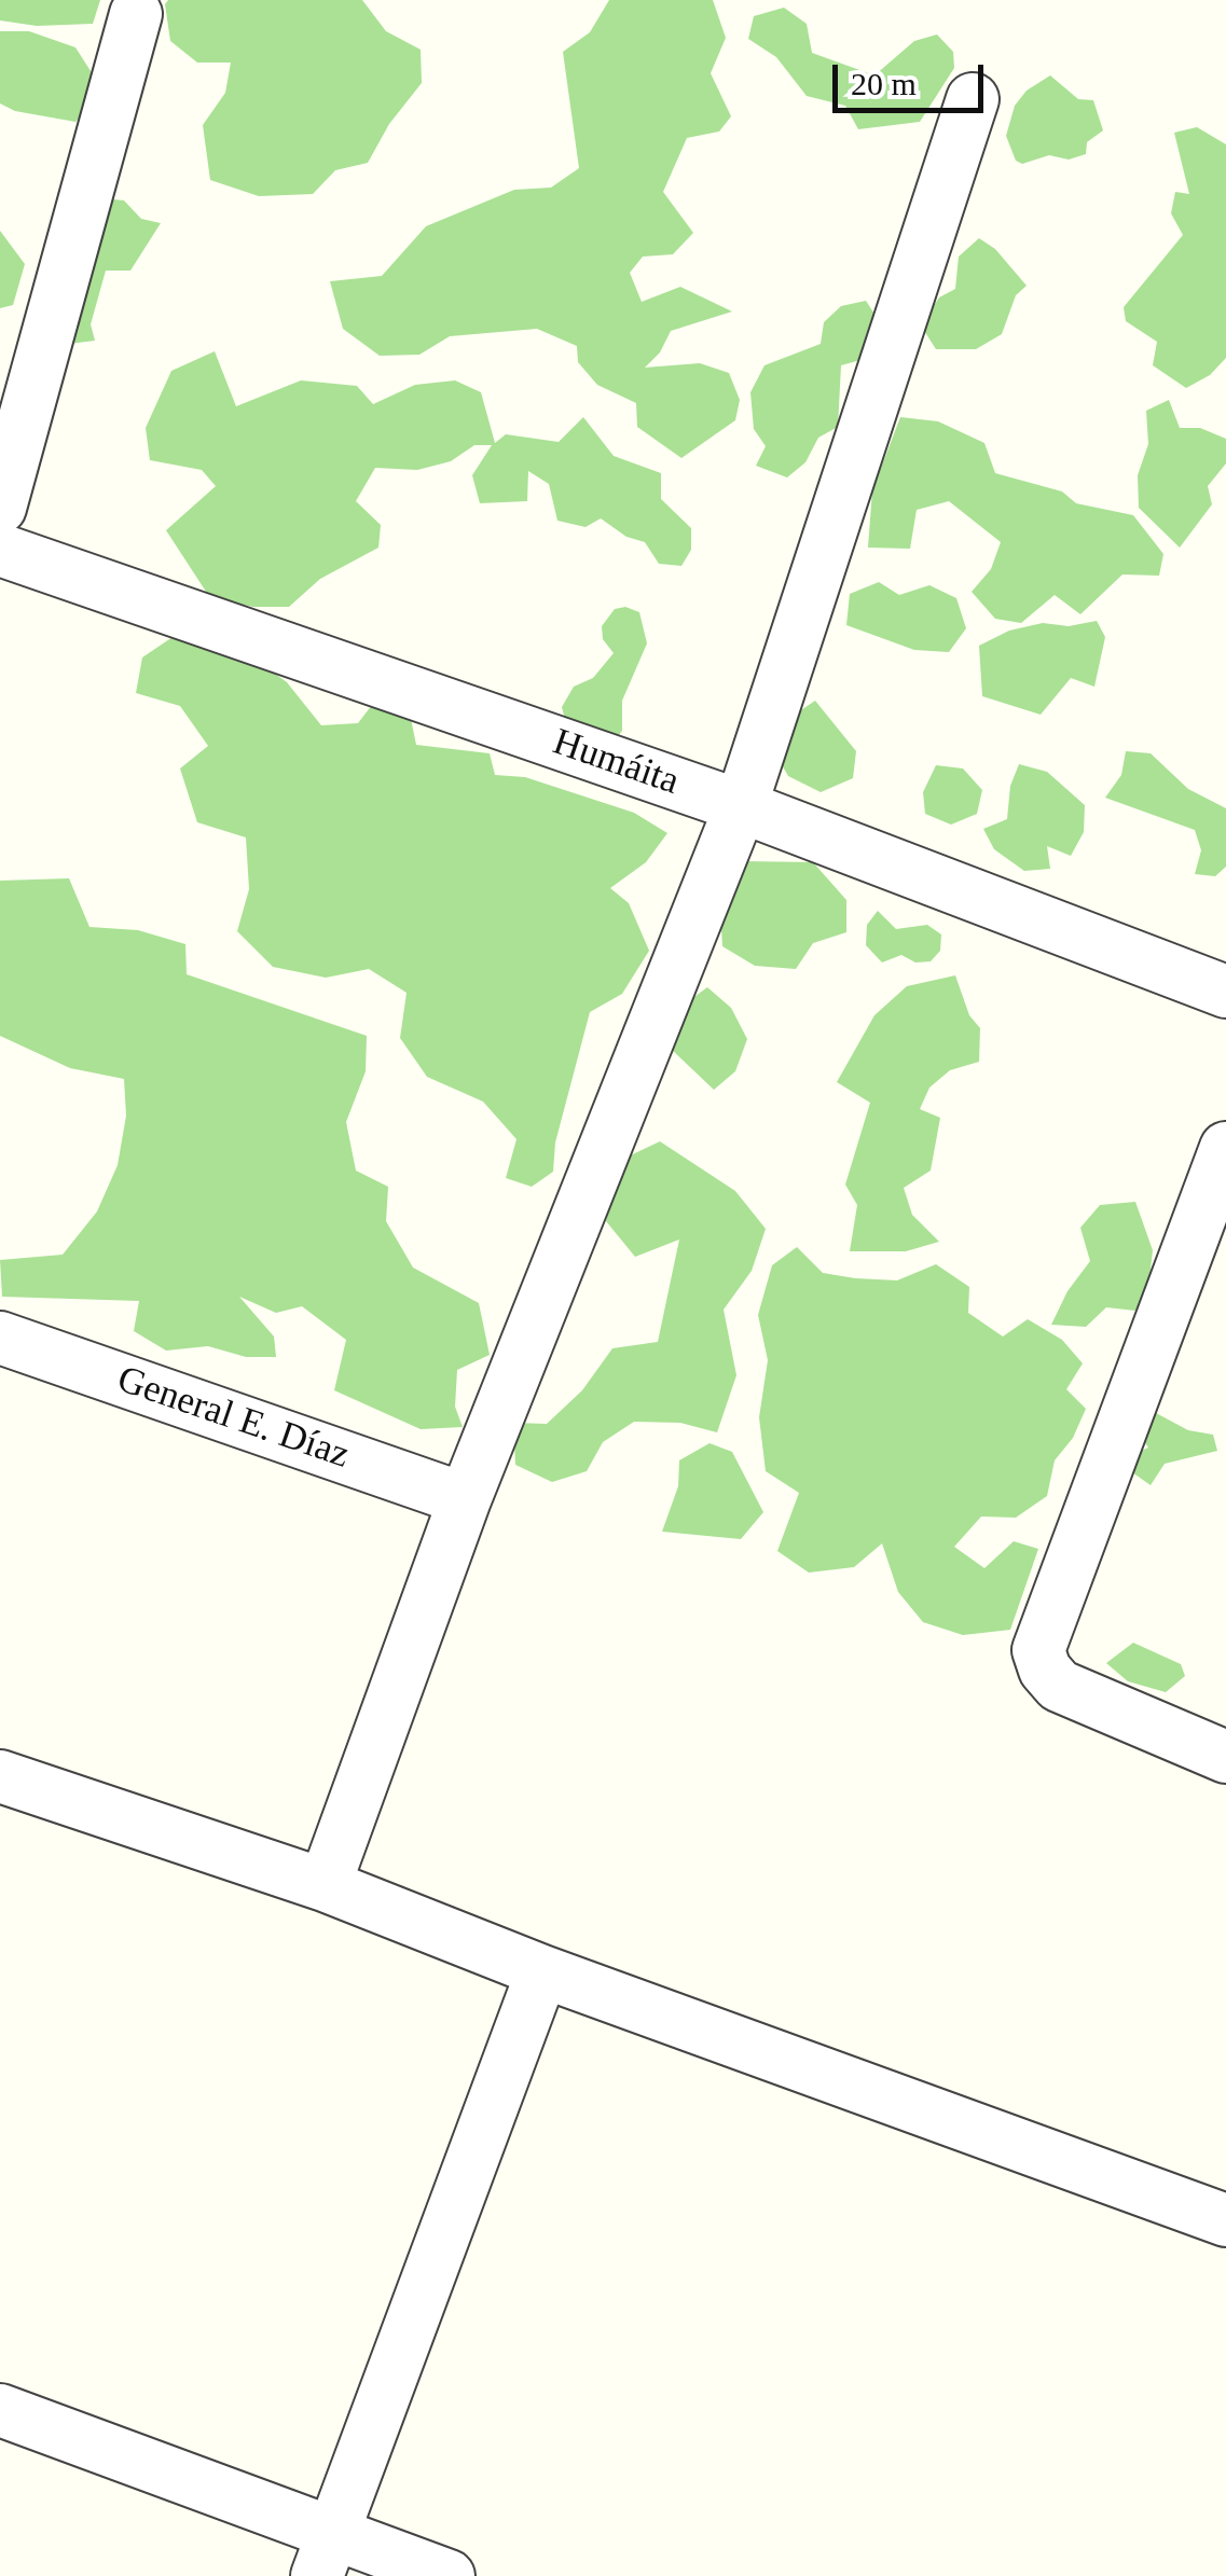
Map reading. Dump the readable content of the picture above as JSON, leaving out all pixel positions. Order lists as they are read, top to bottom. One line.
{"streets":{"street":["Humáita","General E. Díaz"]},"scale_bar":"20 m"}
